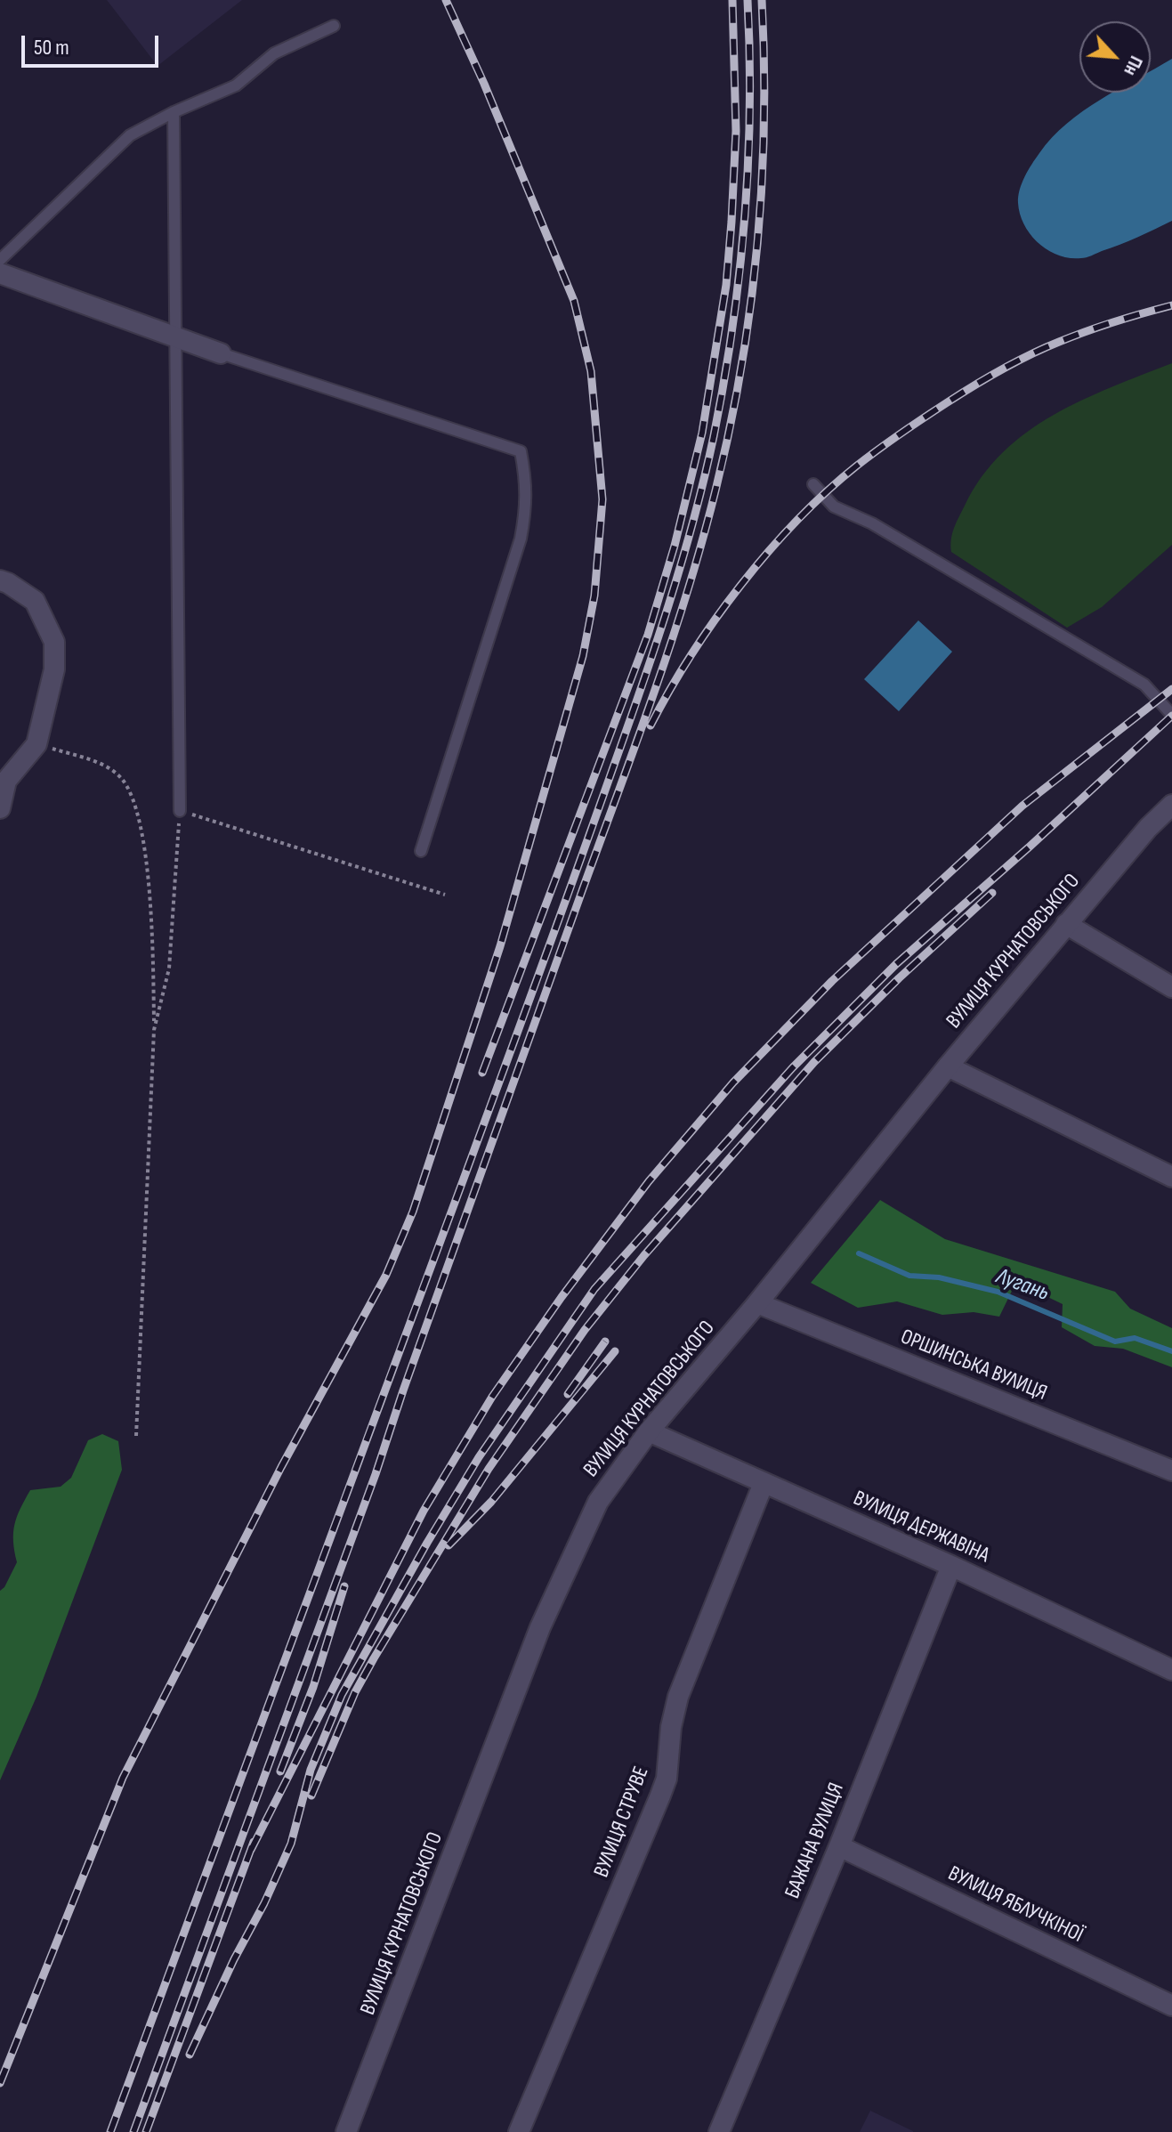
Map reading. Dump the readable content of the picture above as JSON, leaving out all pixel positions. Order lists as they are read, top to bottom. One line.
{"streets":{"street":["ВУЛИЦЯ КУРНАТОВСЬКОГО","ОРШИНСЬКА ВУЛИЦЯ","ВУЛИЦЯ ДЕРЖАВІНА","ВУЛИЦЯ СТРУВЕ","БАЖАНА ВУЛИЦЯ","ВУЛИЦЯ ЯБЛУЧКІНОЇ"]},"crossings":[["ВУЛИЦЯ КУРНАТОВСЬКОГО","ОРШИНСЬКА ВУЛИЦЯ"],["ВУЛИЦЯ КУРНАТОВСЬКОГО","ВУЛИЦЯ ДЕРЖАВІНА"],["ВУЛИЦЯ ДЕРЖАВІНА","ВУЛИЦЯ СТРУВЕ"],["ВУЛИЦЯ ДЕРЖАВІНА","БАЖАНА ВУЛИЦЯ"],["БАЖАНА ВУЛИЦЯ","ВУЛИЦЯ ЯБЛУЧКІНОЇ"]],"water":["Лугань"],"scale_bar":"50 m","north":"bottom right"}
